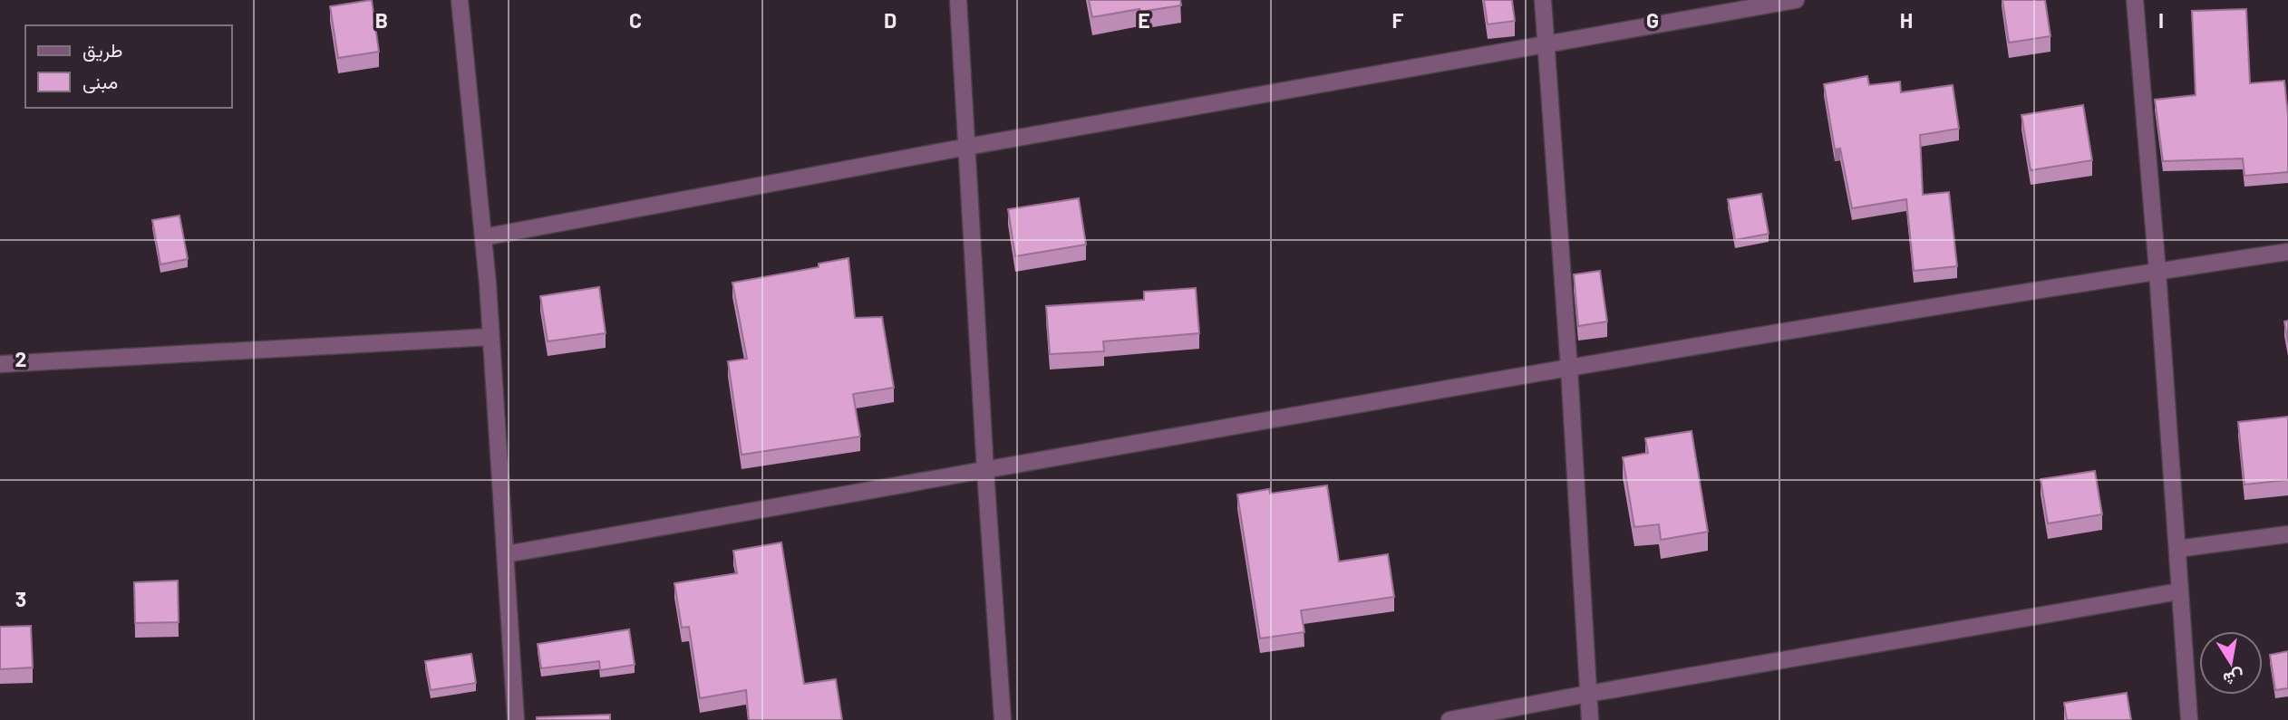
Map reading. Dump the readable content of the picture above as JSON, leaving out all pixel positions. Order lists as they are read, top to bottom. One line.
{"legend":["طريق","مبنى"],"north":"bottom","grid":{"columns":["B","C","D","E","F","G","H","I"],"rows":["2","3"]}}
